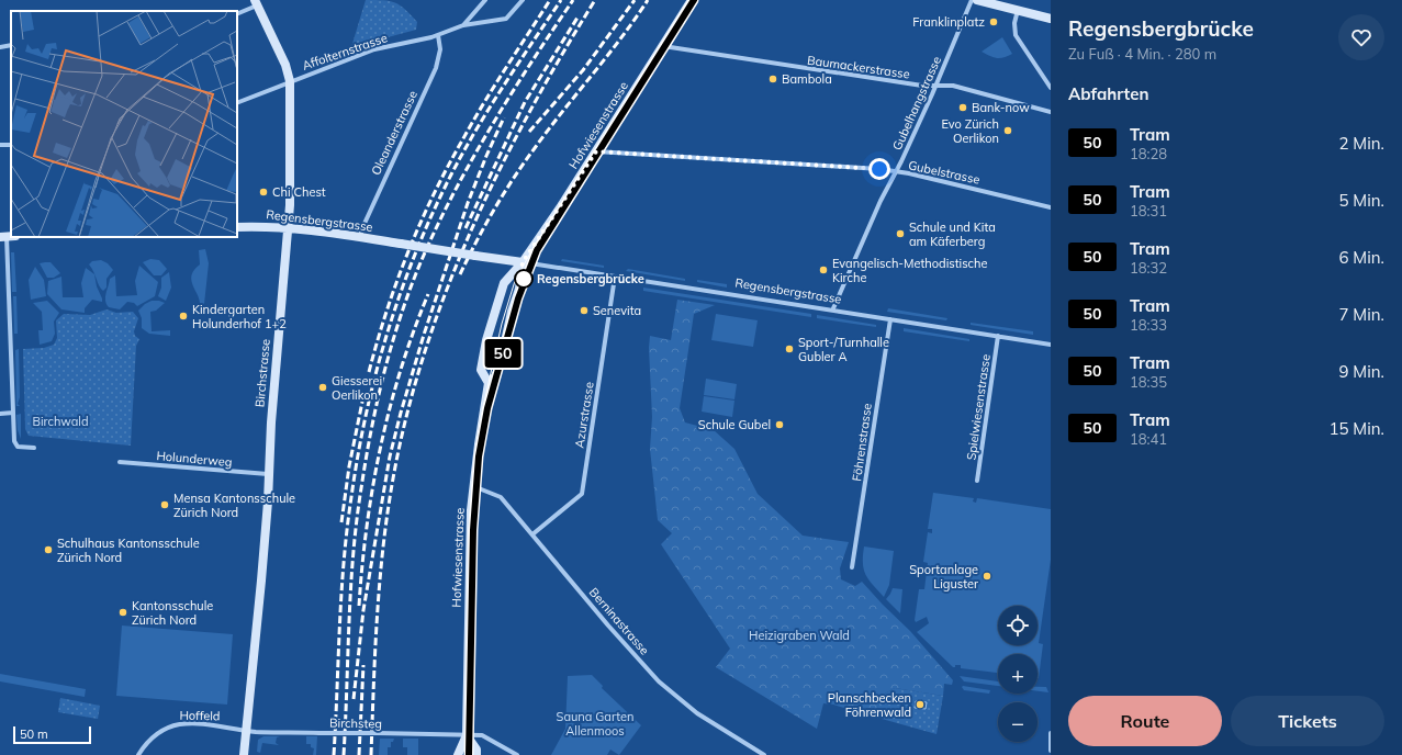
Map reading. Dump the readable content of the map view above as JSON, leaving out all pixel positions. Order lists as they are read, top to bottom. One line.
{"streets":{"street":["Affolternstrasse","Baumackerstrasse","Gubelhangstrasse","Hofwiesenstrasse","Oleanderstrasse","Gubelstrasse","Regensbergstrasse","Birchstrasse","Spielwiesenstrasse","Azurstrasse","Föhrenstrasse","Holunderweg","Berninastrasse","Hoffeld","Birchsteg"]},"crossings":[["Affolternstrasse","Oleanderstrasse"],["Affolternstrasse","Birchstrasse"],["Baumackerstrasse","Gubelhangstrasse"],["Baumackerstrasse","Hofwiesenstrasse"],["Gubelhangstrasse","Gubelstrasse"],["Gubelhangstrasse","Regensbergstrasse"],["Hofwiesenstrasse","Gubelstrasse"],["Hofwiesenstrasse","Regensbergstrasse"],["Hofwiesenstrasse","Berninastrasse"],["Hofwiesenstrasse","Birchsteg"],["Oleanderstrasse","Regensbergstrasse"],["Regensbergstrasse","Birchstrasse"],["Regensbergstrasse","Spielwiesenstrasse"],["Regensbergstrasse","Azurstrasse"],["Regensbergstrasse","Föhrenstrasse"],["Birchstrasse","Holunderweg"],["Birchstrasse","Hoffeld"],["Birchstrasse","Birchsteg"],["Azurstrasse","Berninastrasse"],["Hoffeld","Birchsteg"]],"parks":["Birchwald","Heizigraben Wald","Sauna Garten Allenmoos"],"places":["Franklinplatz","Bambola","Bank-now","Evo Zürich Oerlikon","Chi Chest","Schule und Kita am Käferberg","Evangelisch-Methodistische Kirche","Regensbergbrücke","Senevita","Kindergarten Holunderhof 1+2","Sport-/Turnhalle Gubler A","Giesserei Oerlikon","Schule Gubel","Mensa Kantonsschule Zürich Nord","Schulhaus Kantonsschule Zürich Nord","Sportanlage Liguster","Kantonsschule Zürich Nord","Planschbecken Föhrenwald"],"lines":["tram line 50"],"scale_bar":"50 m","page":{"on_map":"50","heading":[["Regensbergbrücke","Zu Fuß · 4 Min. · 280 m"],"Abfahrten"],"list":[{"mark":"50","name":"Tram","note":"18:28","value":"2 Min."},{"mark":"50","name":"Tram","note":"18:31","value":"5 Min."},{"mark":"50","name":"Tram","note":"18:32","value":"6 Min."},{"mark":"50","name":"Tram","note":"18:33","value":"7 Min."},{"mark":"50","name":"Tram","note":"18:35","value":"9 Min."},{"mark":"50","name":"Tram","note":"18:41","value":"15 Min."}],"map_buttons":["+","−"],"buttons":["Route","Tickets"],"scale":"50 m"}}
